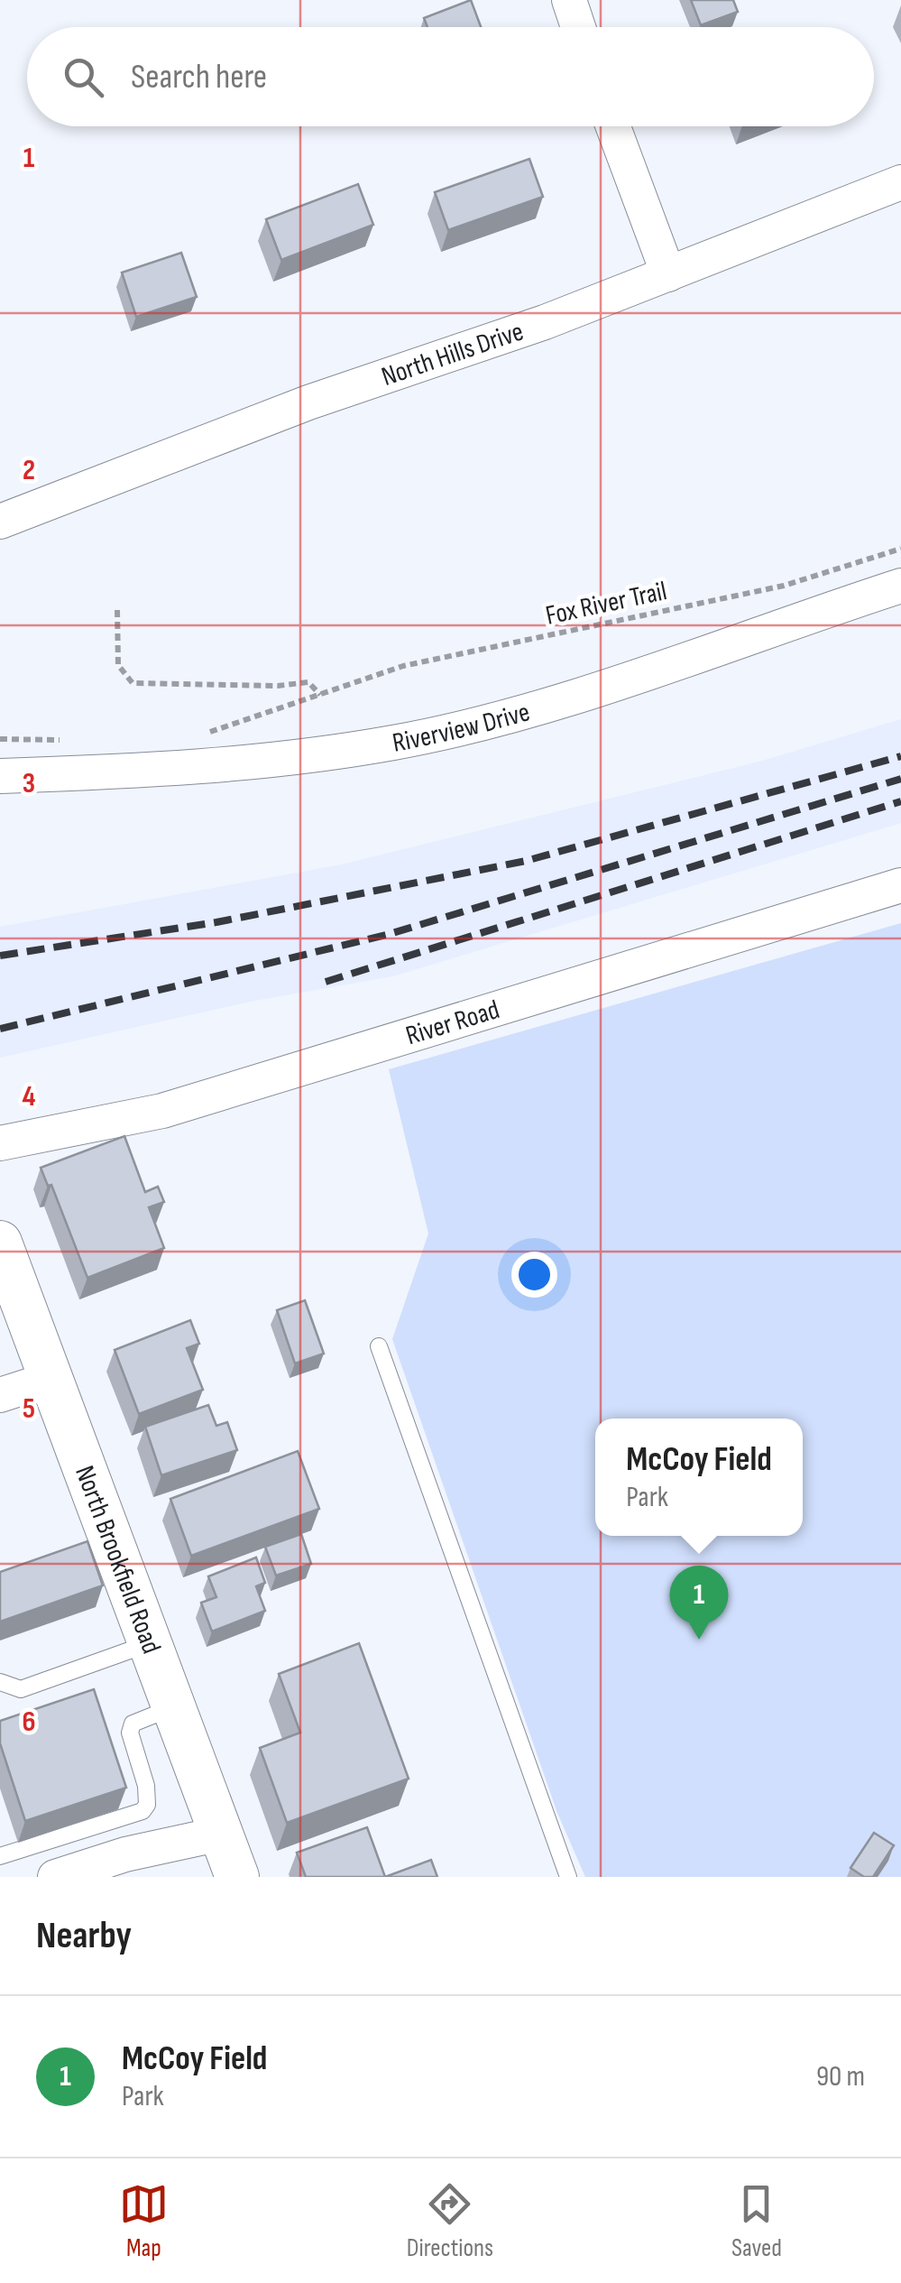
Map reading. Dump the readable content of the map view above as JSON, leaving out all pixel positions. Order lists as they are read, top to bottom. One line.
{"streets":{"street":["North Hills Drive","Riverview Drive","River Road","North Brookfield Road"],"path":["Fox River Trail"]},"page":{"search":"Search here","popup":["McCoy Field","Park"],"pins":"1","heading":"Nearby","list":[{"mark":"1","name":"McCoy Field","note":"Park","value":"90 m"}],"nav":["Map","Directions","Saved"]},"grid":{"rows":["1","2","3","4","5","6"]}}
